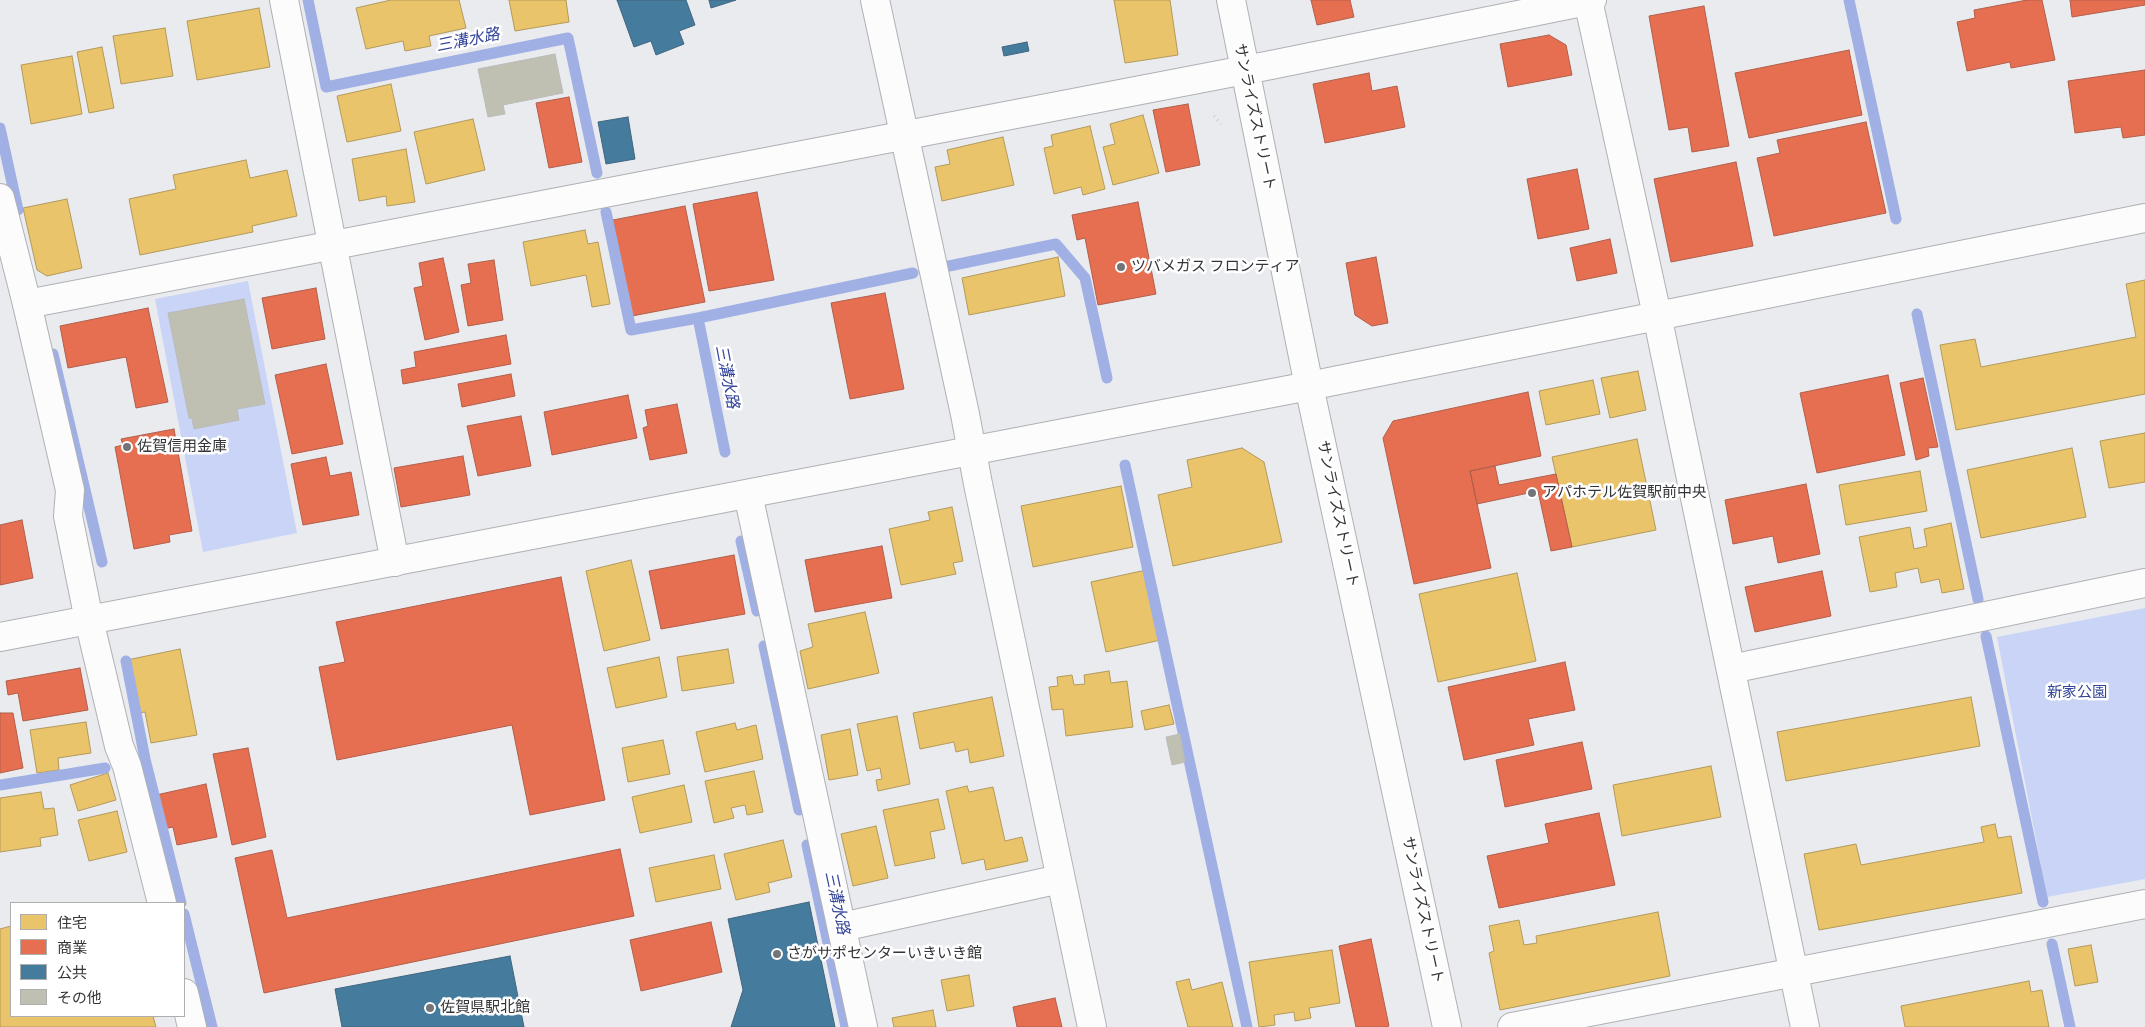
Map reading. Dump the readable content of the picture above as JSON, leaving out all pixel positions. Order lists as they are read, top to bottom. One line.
{"streets":{"street":["サンライズストリート"]},"water":["三溝水路"],"parks":["新家公園"],"places":["ツバメガス フロンティア","佐賀信用金庫","アパホテル佐賀駅前中央","さがサポセンターいきいき館","佐賀県駅北館"],"legend":["住宅","商業","公共","その他"]}
